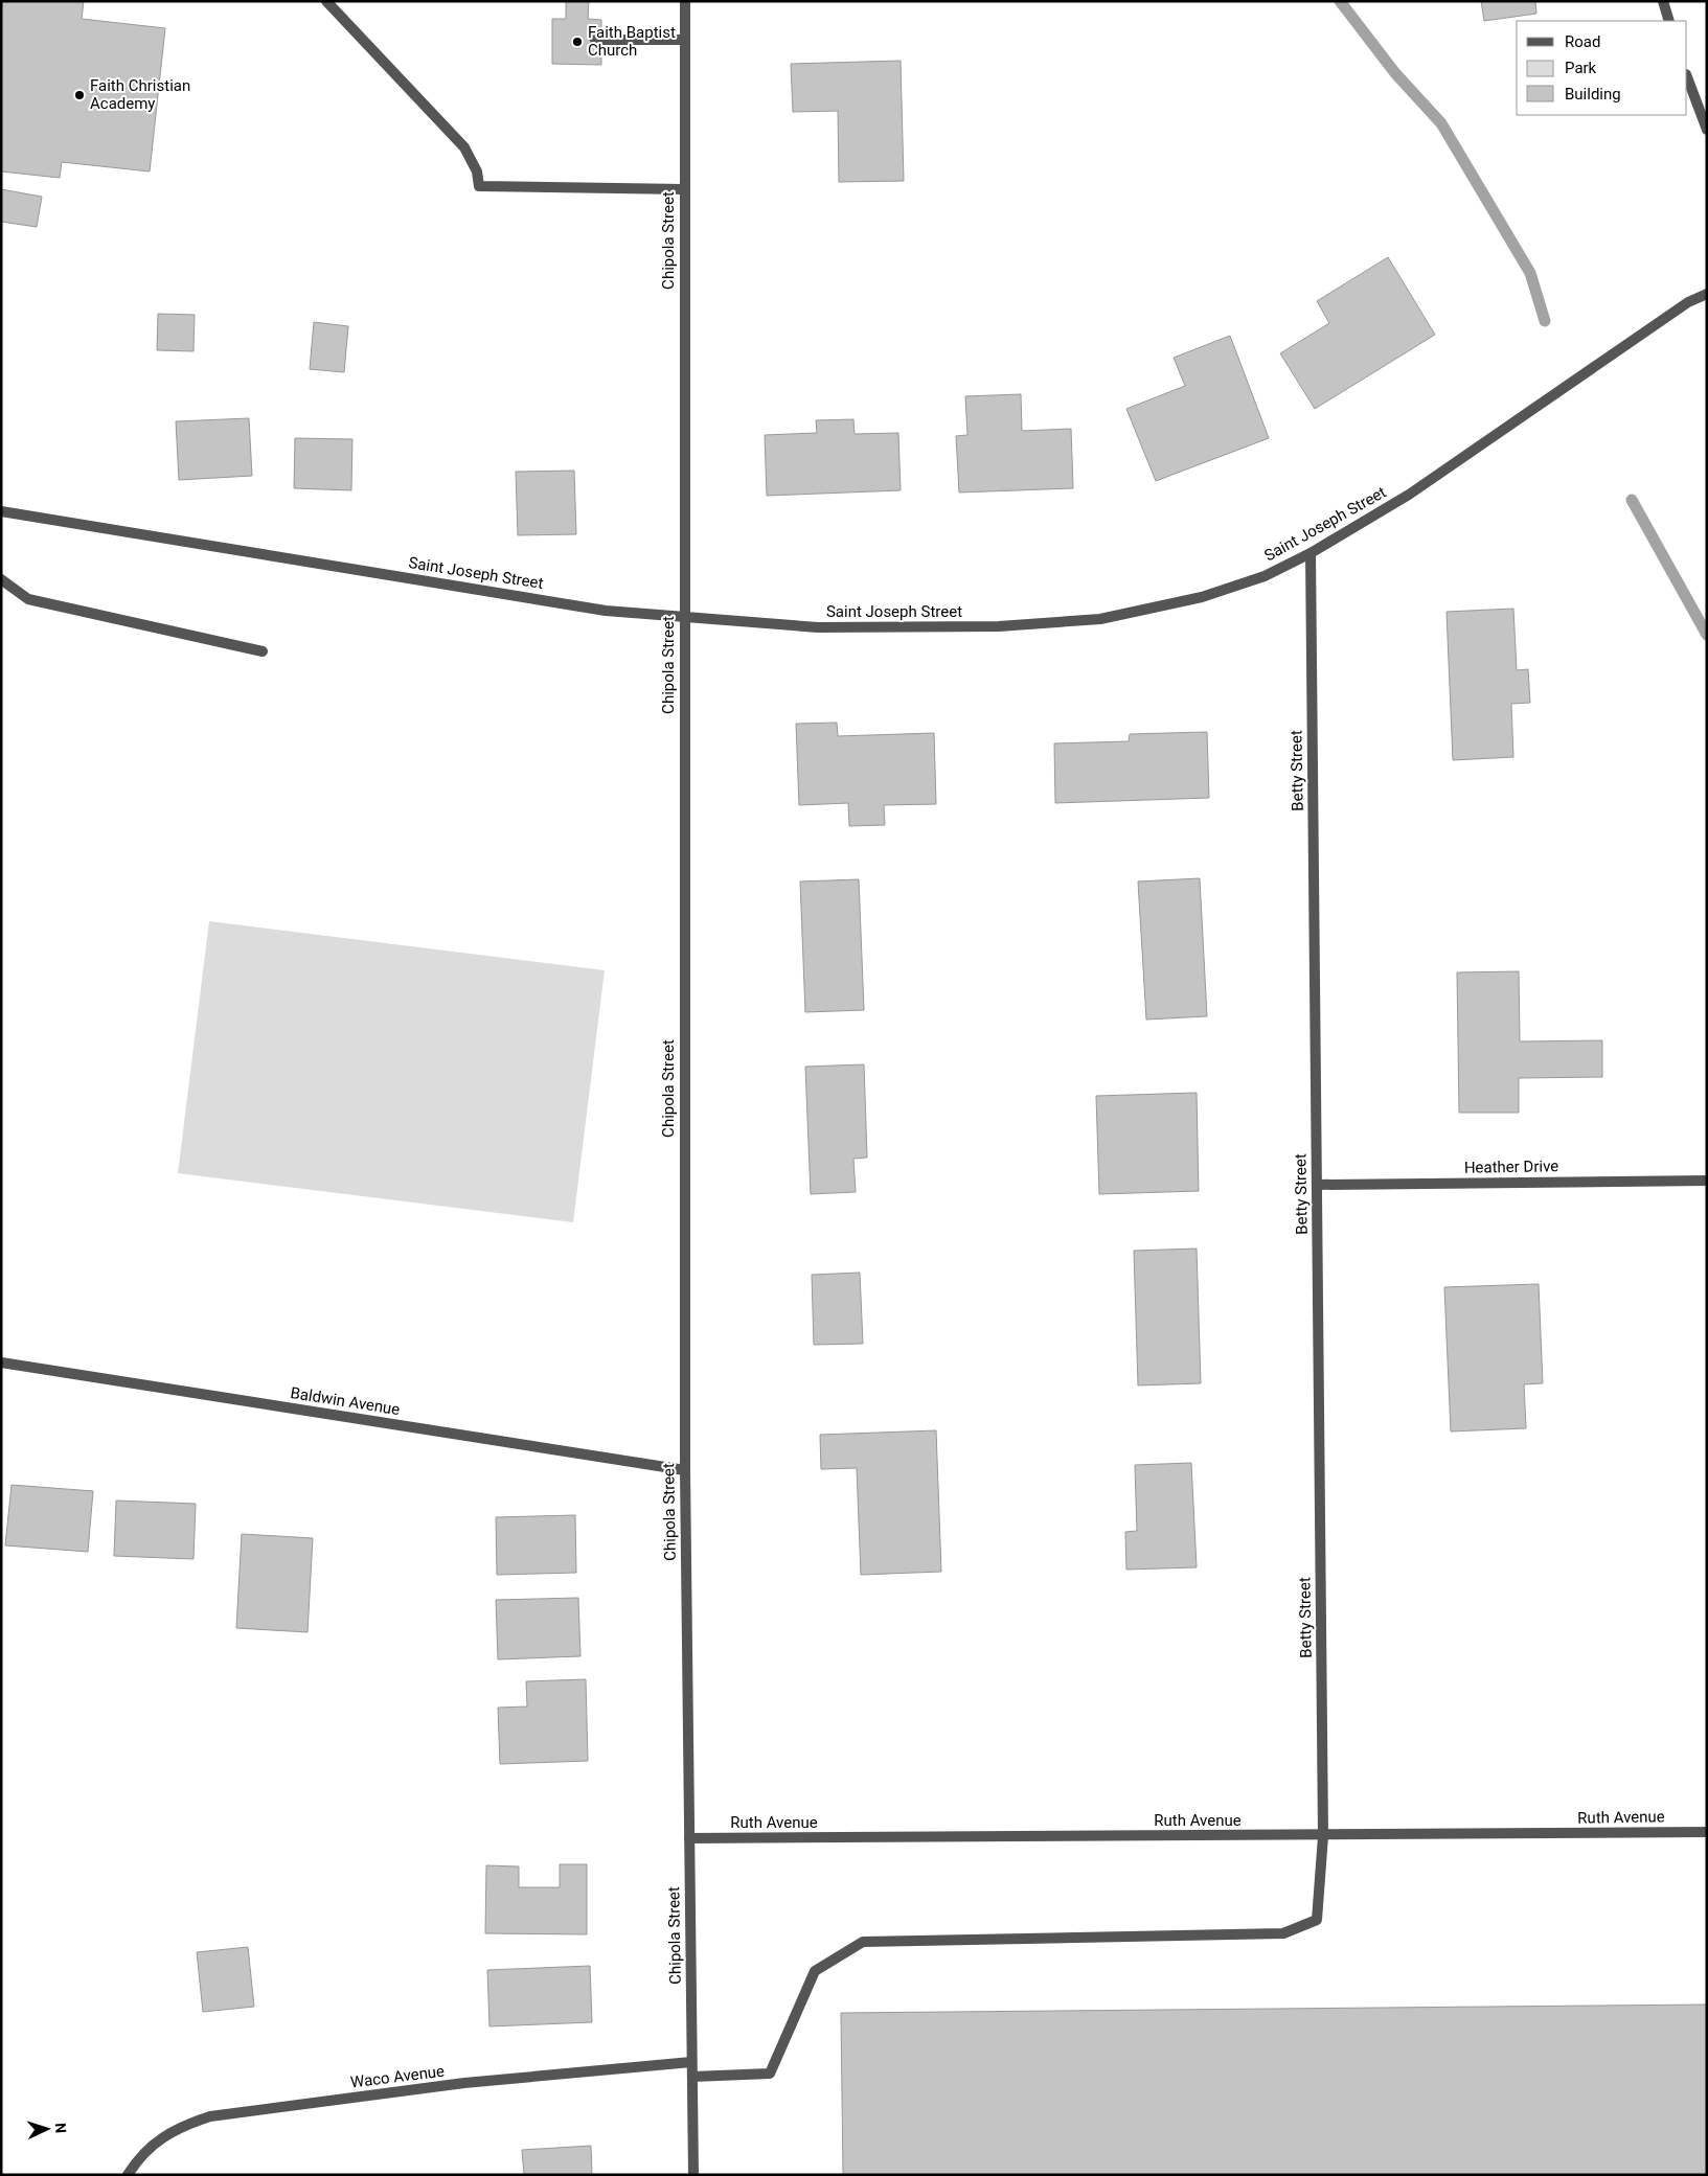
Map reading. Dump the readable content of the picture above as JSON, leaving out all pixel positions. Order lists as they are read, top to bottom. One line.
{"streets":{"street":["Chipola Street","Saint Joseph Street","Betty Street","Heather Drive","Baldwin Avenue","Ruth Avenue","Waco Avenue"]},"crossings":[["Chipola Street","Saint Joseph Street"],["Chipola Street","Betty Street"],["Chipola Street","Baldwin Avenue"],["Chipola Street","Ruth Avenue"],["Chipola Street","Waco Avenue"],["Saint Joseph Street","Betty Street"],["Betty Street","Heather Drive"],["Betty Street","Ruth Avenue"]],"places":["Faith Baptist Church","Faith Christian Academy"],"legend":["Road","Park","Building"],"north":"right"}
